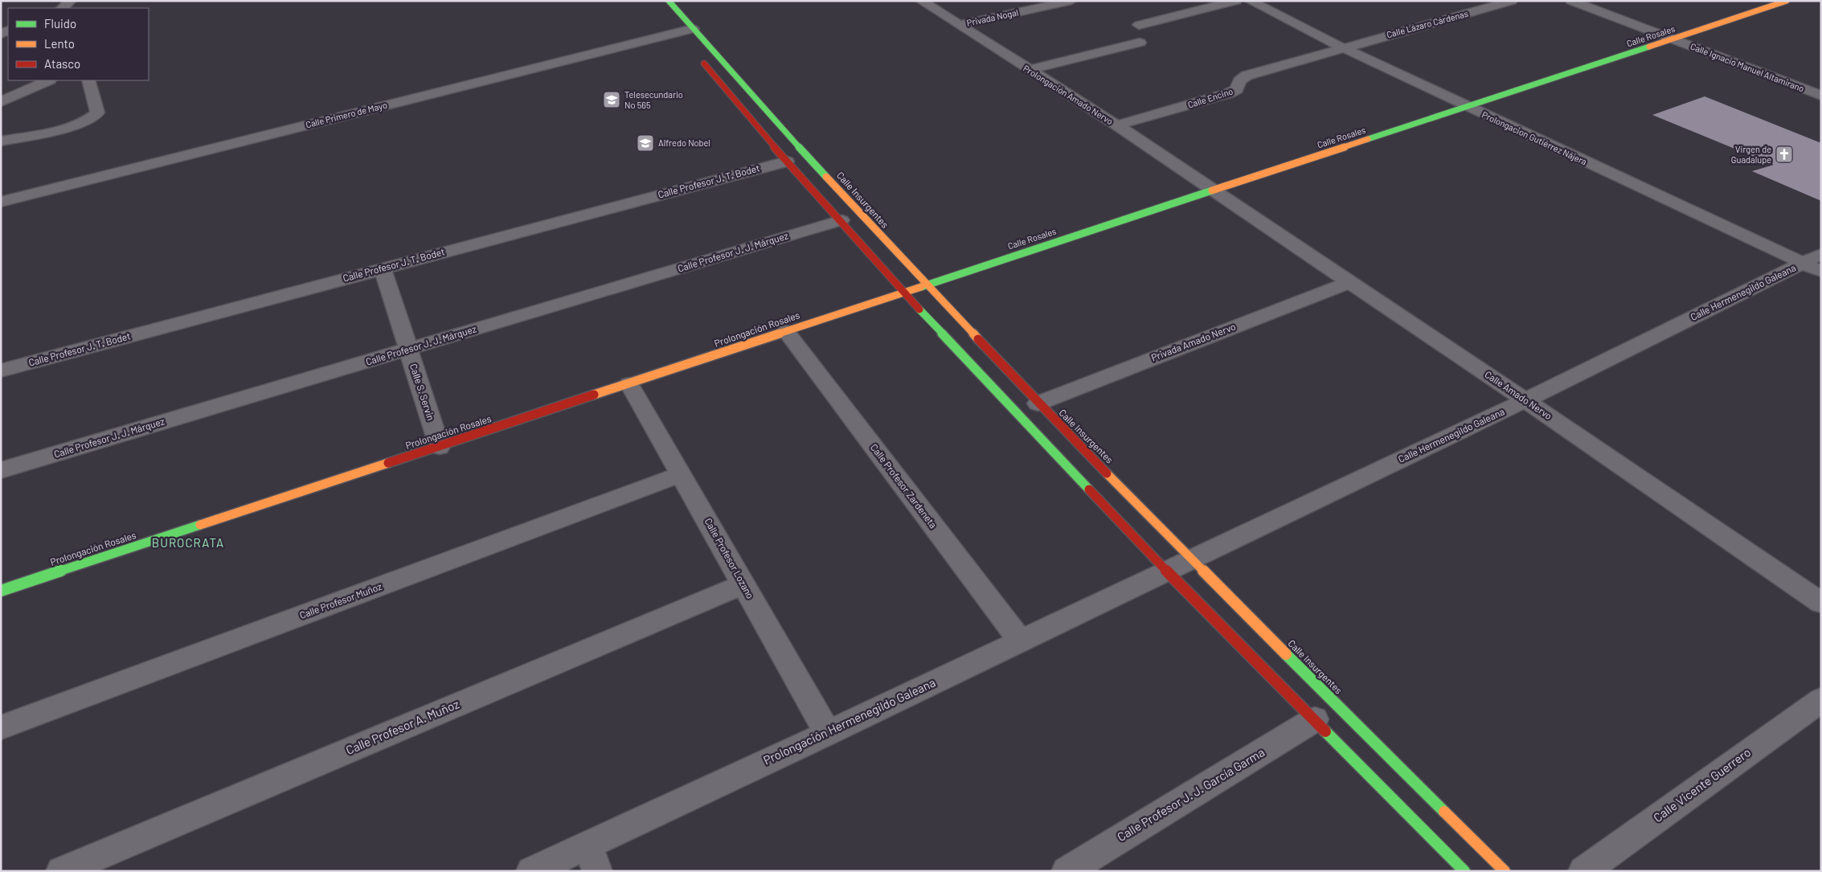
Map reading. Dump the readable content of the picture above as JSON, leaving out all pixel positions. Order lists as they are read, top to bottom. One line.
{"streets":{"main road":["Calle Rosales","Calle Insurgentes","Prolongación Rosales"],"street":["Privada Nogal","Calle Lázaro Cárdenas","Calle Ignacio Manuel Altamirano","Prolongación Amado Nervo","Calle Encino","Calle Primero de Mayo","Prolongacion Gutiérrez Nájera","Calle Profesor J. T. Bodet","Calle Profesor J. J. Márquez","Calle Hermenegildo Galeana","Privada Amado Nervo","Calle S. Servin","Calle Amado Nervo","Calle Profesor Zardeneta","Calle Profesor Lozano","Calle Profesor Muñoz","Prolongación Hermenegildo Galeana","Calle Profesor A. Muñoz","Calle Vicente Guerrero","Calle Profesor J. J. García Garma"]},"crossings":[["Privada Nogal","Prolongación Amado Nervo"],["Calle Lázaro Cárdenas","Calle Encino"],["Calle Lázaro Cárdenas","Prolongacion Gutiérrez Nájera"],["Calle Rosales","Calle Ignacio Manuel Altamirano"],["Calle Rosales","Prolongación Amado Nervo"],["Calle Rosales","Prolongacion Gutiérrez Nájera"],["Calle Rosales","Calle Insurgentes"],["Calle Rosales","Prolongación Rosales"],["Calle Rosales","Calle Amado Nervo"],["Prolongación Amado Nervo","Calle Encino"],["Prolongación Amado Nervo","Calle Amado Nervo"],["Calle Encino","Prolongacion Gutiérrez Nájera"],["Calle Primero de Mayo","Calle Insurgentes"],["Prolongacion Gutiérrez Nájera","Calle Hermenegildo Galeana"],["Calle Profesor J. T. Bodet","Calle S. Servin"],["Calle Insurgentes","Calle Hermenegildo Galeana"],["Calle Insurgentes","Privada Amado Nervo"],["Calle Profesor J. J. Márquez","Calle S. Servin"],["Calle Hermenegildo Galeana","Calle Amado Nervo"],["Calle Hermenegildo Galeana","Prolongación Hermenegildo Galeana"],["Prolongación Rosales","Calle S. Servin"],["Prolongación Rosales","Calle Profesor Zardeneta"],["Prolongación Rosales","Calle Profesor Lozano"],["Privada Amado Nervo","Calle Amado Nervo"],["Calle Profesor Zardeneta","Prolongación Hermenegildo Galeana"],["Calle Profesor Lozano","Calle Profesor Muñoz"],["Calle Profesor Lozano","Prolongación Hermenegildo Galeana"],["Calle Profesor Lozano","Calle Profesor A. Muñoz"]],"districts":["BUROCRATA"],"places":{"school or university":["Telesecundario No 565","Alfredo Nobel"],"church":["Virgen de Guadalupe"]},"legend":["Fluido","Lento","Atasco"]}
